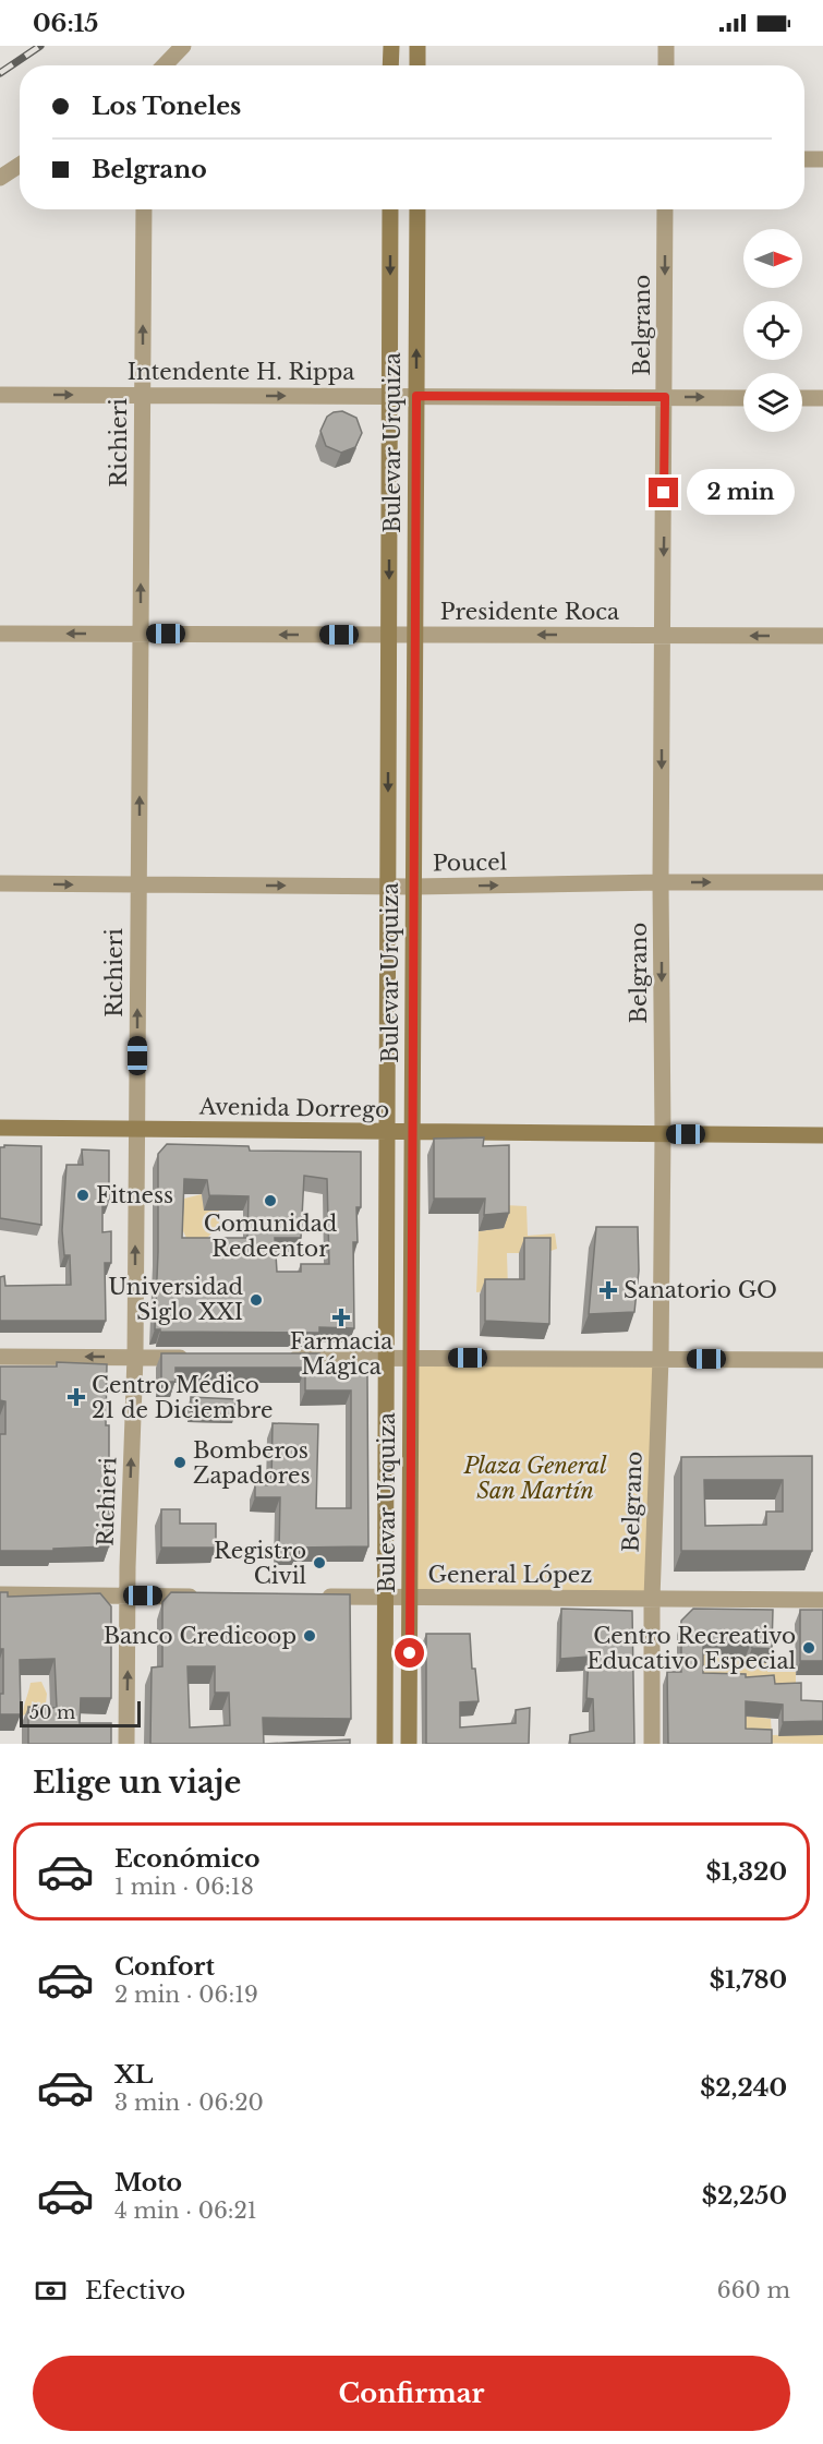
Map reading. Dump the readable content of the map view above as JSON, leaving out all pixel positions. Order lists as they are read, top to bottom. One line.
{"streets":{"main road":["Bulevar Urquiza","Avenida Dorrego"],"street":["Belgrano","Intendente H. Rippa","Richieri","Presidente Roca","Poucel","General López"]},"crossings":[["Belgrano","Intendente H. Rippa"],["Belgrano","Presidente Roca"],["Belgrano","Poucel"],["Belgrano","Avenida Dorrego"],["Belgrano","General López"],["Intendente H. Rippa","Richieri"],["Intendente H. Rippa","Bulevar Urquiza"],["Richieri","Presidente Roca"],["Richieri","Poucel"],["Richieri","Avenida Dorrego"],["Bulevar Urquiza","Presidente Roca"],["Bulevar Urquiza","Poucel"],["Bulevar Urquiza","Avenida Dorrego"],["Bulevar Urquiza","General López"]],"one_way":["Belgrano","Intendente H. Rippa","Richieri","Presidente Roca","Poucel"],"parks":["Plaza General San Martín"],"places":{"other":["Fitness","Comunidad Redeentor","Universidad Siglo XXI","Bomberos Zapadores","Registro Civil","Banco Credicoop","Centro Recreativo Educativo Especial"],"health":["Sanatorio GO","Farmacia Mágica","Centro Médico 21 de Diciembre"]},"scale_bar":"50 m","north":"right","page":{"status":"06:15","banner":["Los Toneles","Belgrano"],"bubble":"2 min","scale":"50 m","heading":"Elige un viaje","list":[{"name":"Económico","note":"1 min · 06:18","value":"$1,320"},{"name":"Confort","note":"2 min · 06:19","value":"$1,780"},{"name":"XL","note":"3 min · 06:20","value":"$2,240"},{"name":"Moto","note":"4 min · 06:21","value":"$2,250"}],"pay":["Efectivo","660 m"],"buttons":"Confirmar"}}
